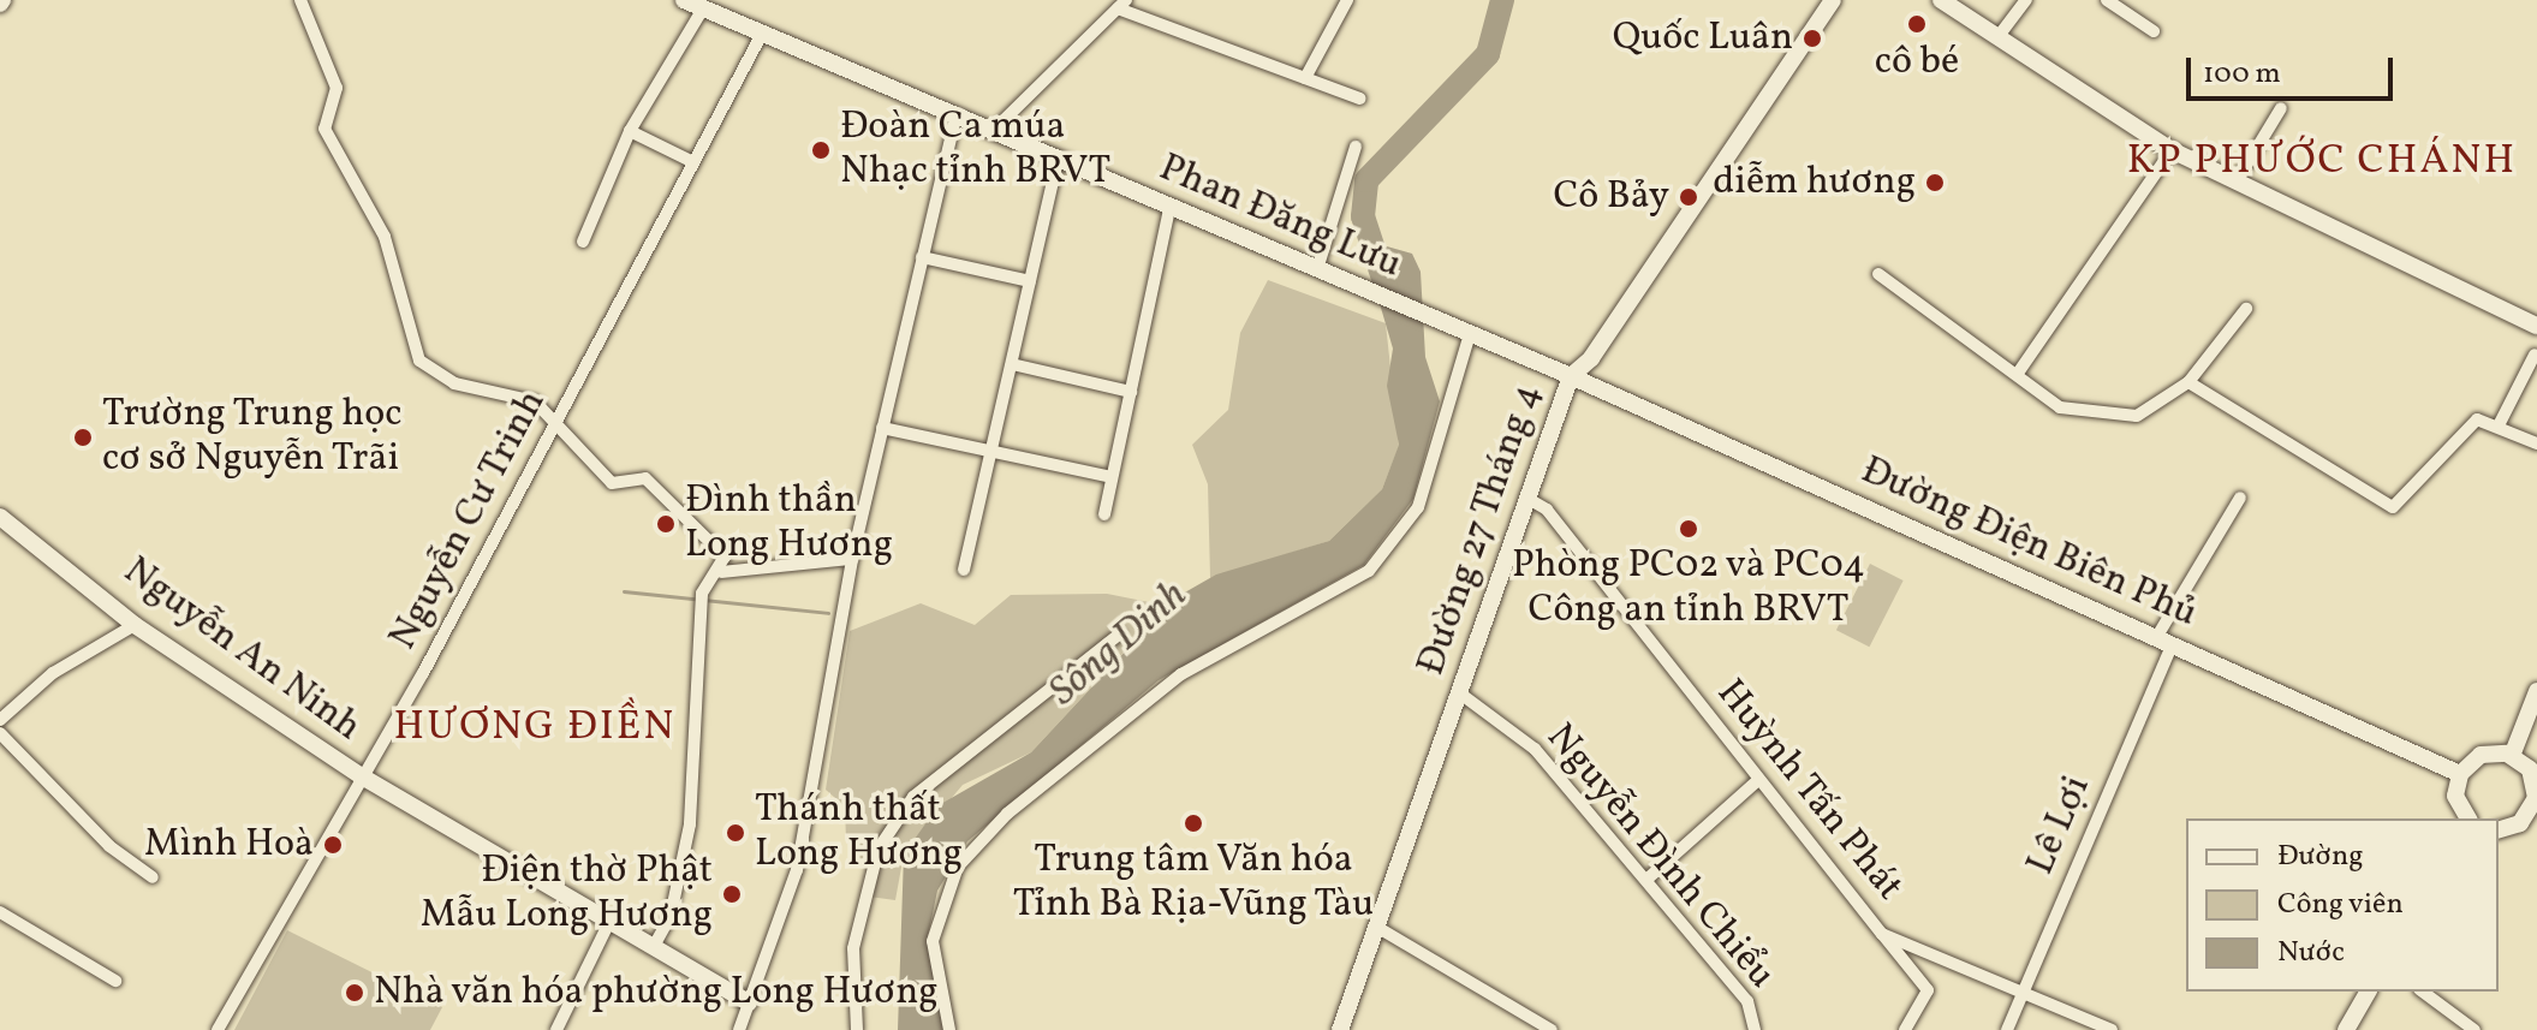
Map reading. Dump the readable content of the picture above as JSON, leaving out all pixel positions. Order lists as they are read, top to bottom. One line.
{"streets":{"street":["Phan Đăng Lưu","Nguyễn Cư Trinh","Đường 27 Tháng 4","Đường Điện Biên Phủ","Nguyễn An Ninh","Huỳnh Tấn Phát","Lê Lợi","Nguyễn Đình Chiểu"]},"crossings":[["Phan Đăng Lưu","Nguyễn Cư Trinh"],["Phan Đăng Lưu","Đường 27 Tháng 4"],["Phan Đăng Lưu","Đường Điện Biên Phủ"],["Nguyễn Cư Trinh","Nguyễn An Ninh"],["Đường 27 Tháng 4","Đường Điện Biên Phủ"],["Đường 27 Tháng 4","Huỳnh Tấn Phát"],["Đường 27 Tháng 4","Nguyễn Đình Chiểu"],["Đường Điện Biên Phủ","Lê Lợi"],["Huỳnh Tấn Phát","Lê Lợi"]],"districts":["KP PHƯỚC CHÁNH","HƯƠNG ĐIỀN"],"water":["Sông Dinh"],"places":["cô bé","Quốc Luân","Đoàn Ca múa Nhạc tỉnh BRVT","diễm hương","Cô Bảy","Trường Trung học cơ sở Nguyễn Trãi","Đình thần Long Hương","Phòng PC02 và PC04 Công an tỉnh BRVT","Trung tâm Văn hóa Tỉnh Bà Rịa-Vũng Tàu","Thánh thất Long Hương","Mình Hoà","Điện thờ Phật Mẫu Long Hương","Nhà văn hóa phường Long Hương"],"legend":["Đường","Công viên","Nước"],"scale_bar":"100 m"}
